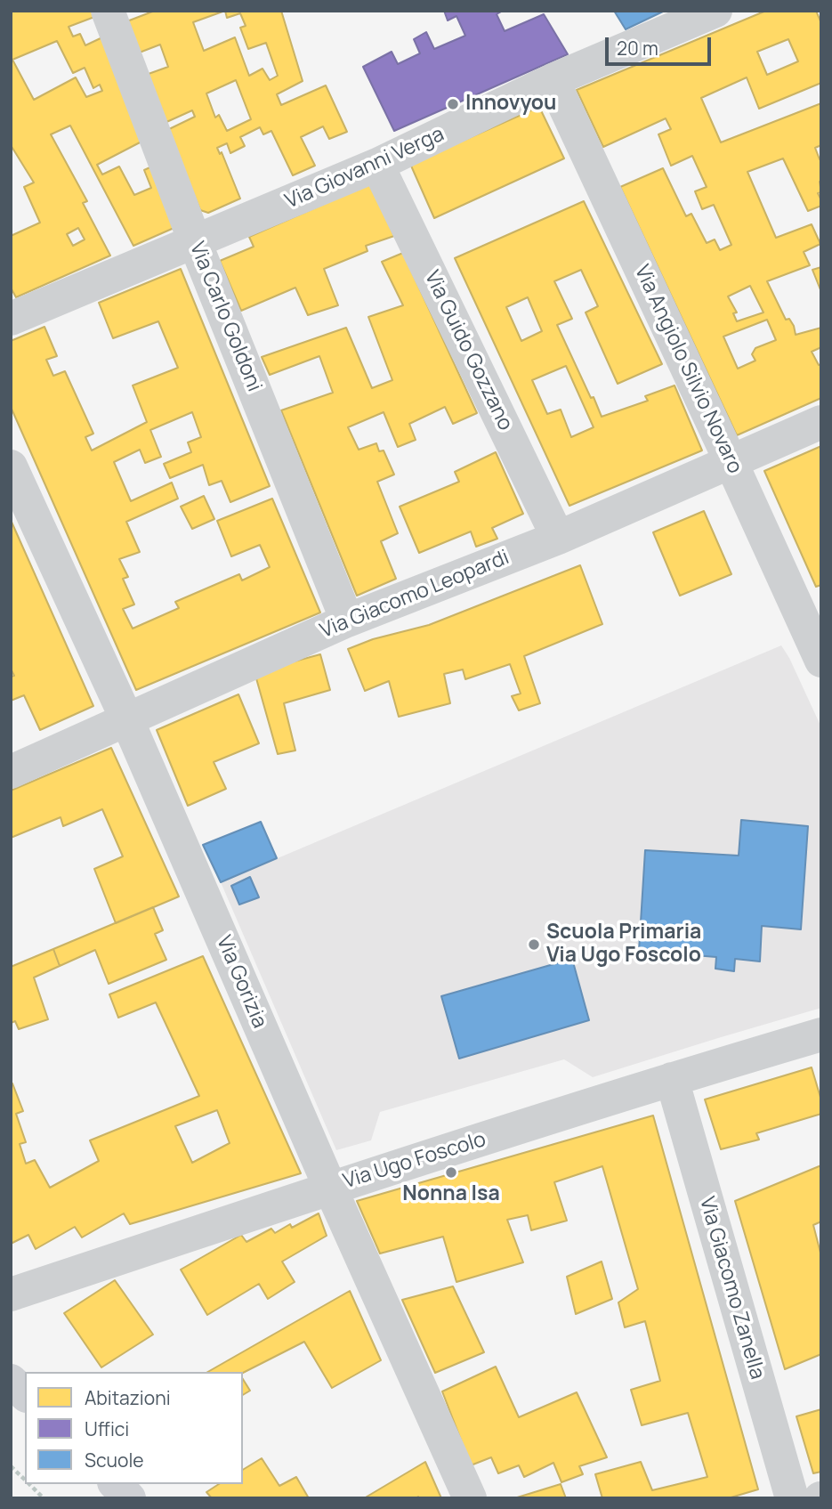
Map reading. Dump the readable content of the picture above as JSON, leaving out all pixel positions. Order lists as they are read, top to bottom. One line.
{"streets":{"street":["Via Giovanni Verga","Via Carlo Goldoni","Via Guido Gozzano","Via Angiolo Silvio Novaro","Via Giacomo Leopardi","Via Gorizia","Via Ugo Foscolo","Via Giacomo Zanella"]},"crossings":[["Via Giovanni Verga","Via Carlo Goldoni"],["Via Giovanni Verga","Via Guido Gozzano"],["Via Giovanni Verga","Via Angiolo Silvio Novaro"],["Via Carlo Goldoni","Via Giacomo Leopardi"],["Via Guido Gozzano","Via Giacomo Leopardi"],["Via Angiolo Silvio Novaro","Via Giacomo Leopardi"],["Via Giacomo Leopardi","Via Gorizia"],["Via Gorizia","Via Ugo Foscolo"],["Via Ugo Foscolo","Via Giacomo Zanella"]],"places":["Innovyou","Scuola Primaria Via Ugo Foscolo","Nonna Isa"],"legend":["Abitazioni","Uffici","Scuole"],"scale_bar":"20 m"}
